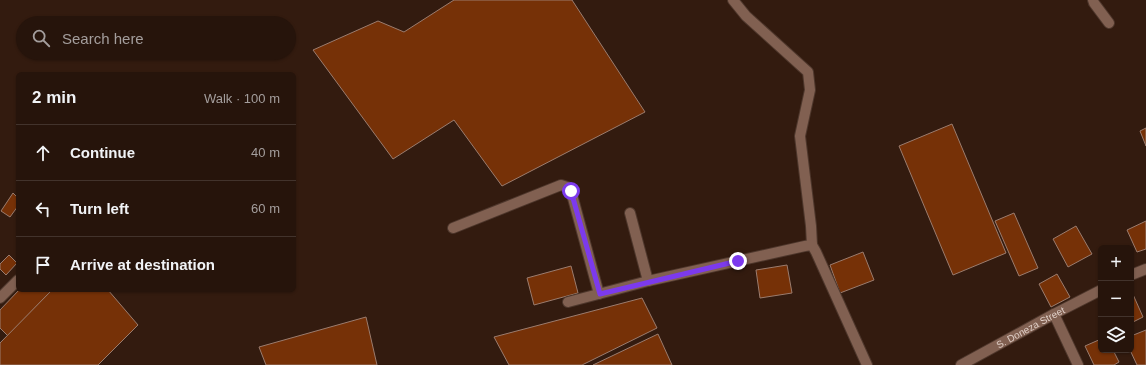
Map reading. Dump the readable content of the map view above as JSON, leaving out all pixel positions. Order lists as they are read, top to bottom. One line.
{"streets":{"street":["S. Doneza Street"]},"page":{"search":"Search here","heading":["2 min","Walk · 100 m"],"list":[["Continue","40 m"],["Turn left","60 m"],"Arrive at destination"],"map_buttons":["+","−"]}}
